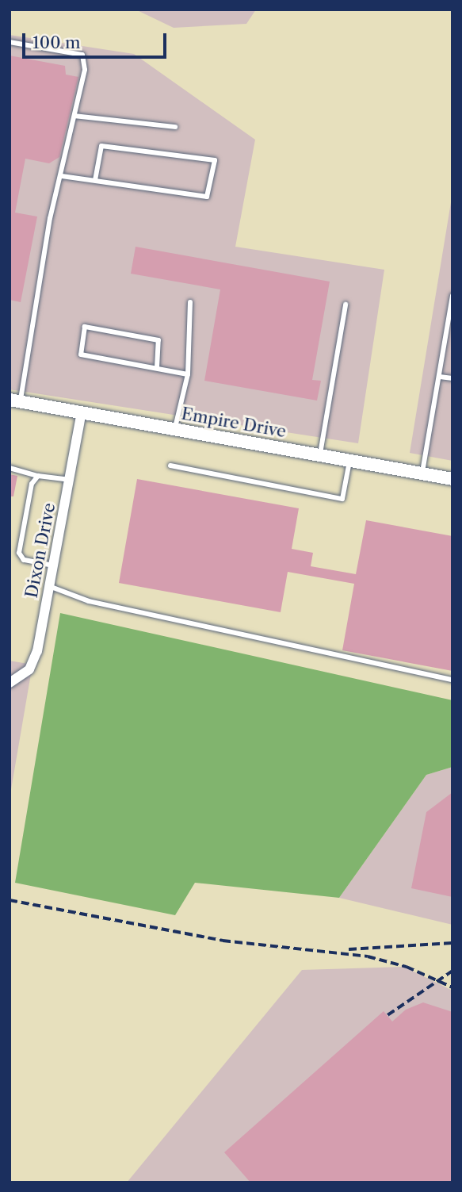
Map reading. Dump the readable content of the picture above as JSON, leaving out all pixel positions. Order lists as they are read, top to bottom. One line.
{"streets":{"street":["Empire Drive","Dixon Drive"]},"crossings":[["Empire Drive","Dixon Drive"]],"scale_bar":"100 m"}
